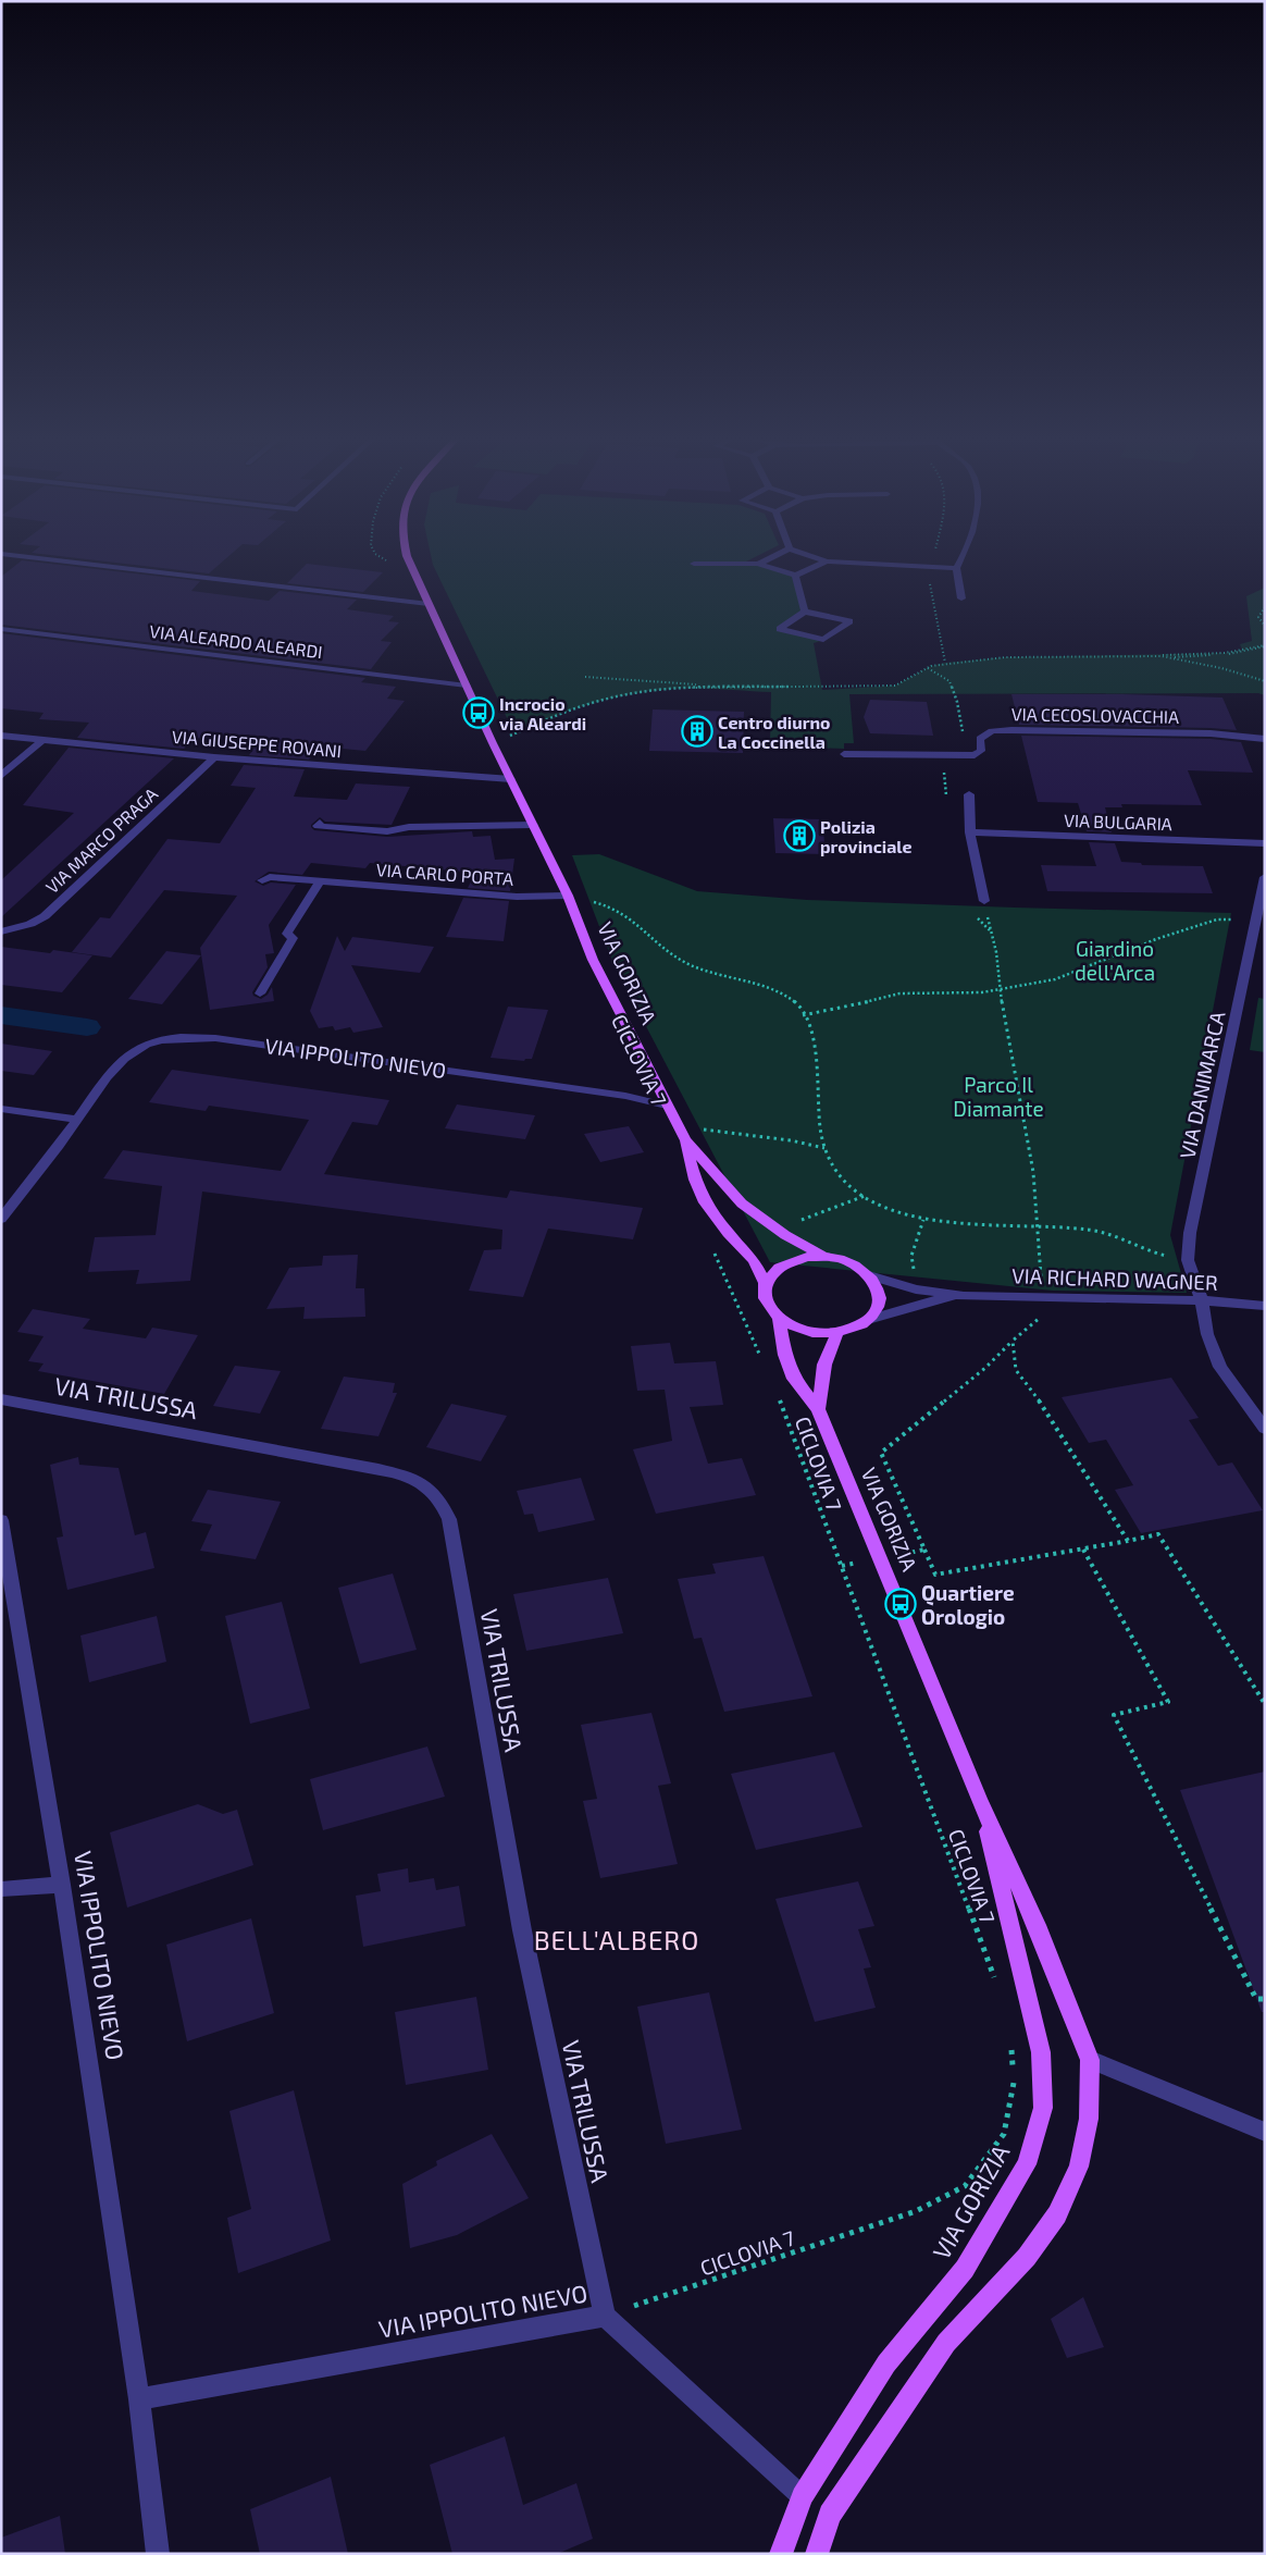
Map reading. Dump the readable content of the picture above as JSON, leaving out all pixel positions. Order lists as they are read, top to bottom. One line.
{"streets":{"main road":["VIA GORIZIA"],"street":["VIA ALEARDO ALEARDI","VIA CECOSLOVACCHIA","VIA GIUSEPPE ROVANI","VIA BULGARIA","VIA MARCO PRAGA","VIA CARLO PORTA","VIA IPPOLITO NIEVO","VIA DANIMARCA","VIA RICHARD WAGNER","VIA TRILUSSA"],"path":["CICLOVIA 7"]},"crossings":[["VIA ALEARDO ALEARDI","VIA GORIZIA"],["VIA GIUSEPPE ROVANI","VIA MARCO PRAGA"],["VIA GIUSEPPE ROVANI","VIA GORIZIA"],["VIA CARLO PORTA","VIA GORIZIA"],["VIA GORIZIA","VIA IPPOLITO NIEVO"],["VIA GORIZIA","VIA RICHARD WAGNER"],["VIA IPPOLITO NIEVO","CICLOVIA 7"],["VIA IPPOLITO NIEVO","VIA TRILUSSA"],["CICLOVIA 7","VIA TRILUSSA"],["VIA DANIMARCA","VIA RICHARD WAGNER"]],"districts":["BELL'ALBERO"],"parks":["Giardino dell'Arca","Parco Il Diamante"],"places":{"bus stop":["Incrocio via Aleardi","Quartiere Orologio"],"building":["Centro diurno La Coccinella","Polizia provinciale"]}}
